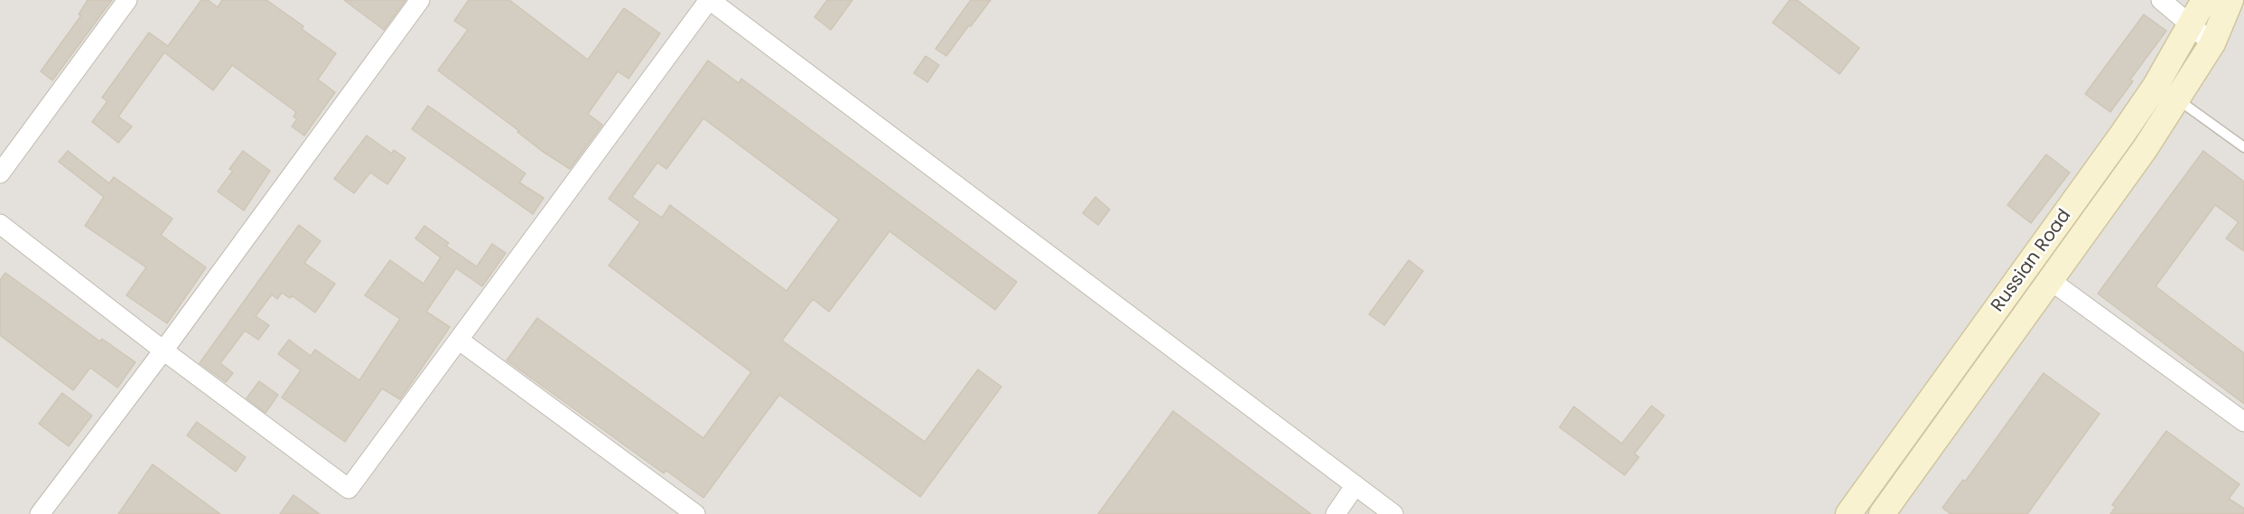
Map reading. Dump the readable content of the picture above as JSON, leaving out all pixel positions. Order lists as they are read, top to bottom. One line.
{"streets":{"main road":["Russian Road"]}}
